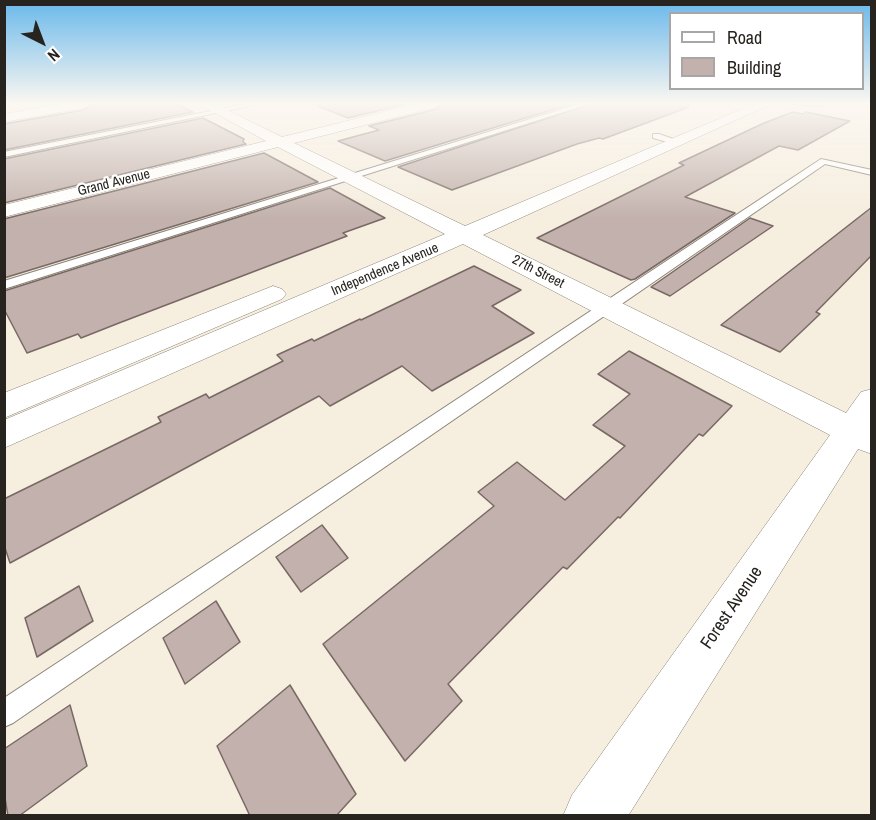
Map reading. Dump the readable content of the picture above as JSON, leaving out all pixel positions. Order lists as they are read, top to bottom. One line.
{"streets":{"street":["Grand Avenue","Independence Avenue","27th Street","Forest Avenue"]},"crossings":[["Independence Avenue","27th Street"],["27th Street","Forest Avenue"]],"legend":["Road","Building"],"north":"bottom right"}
